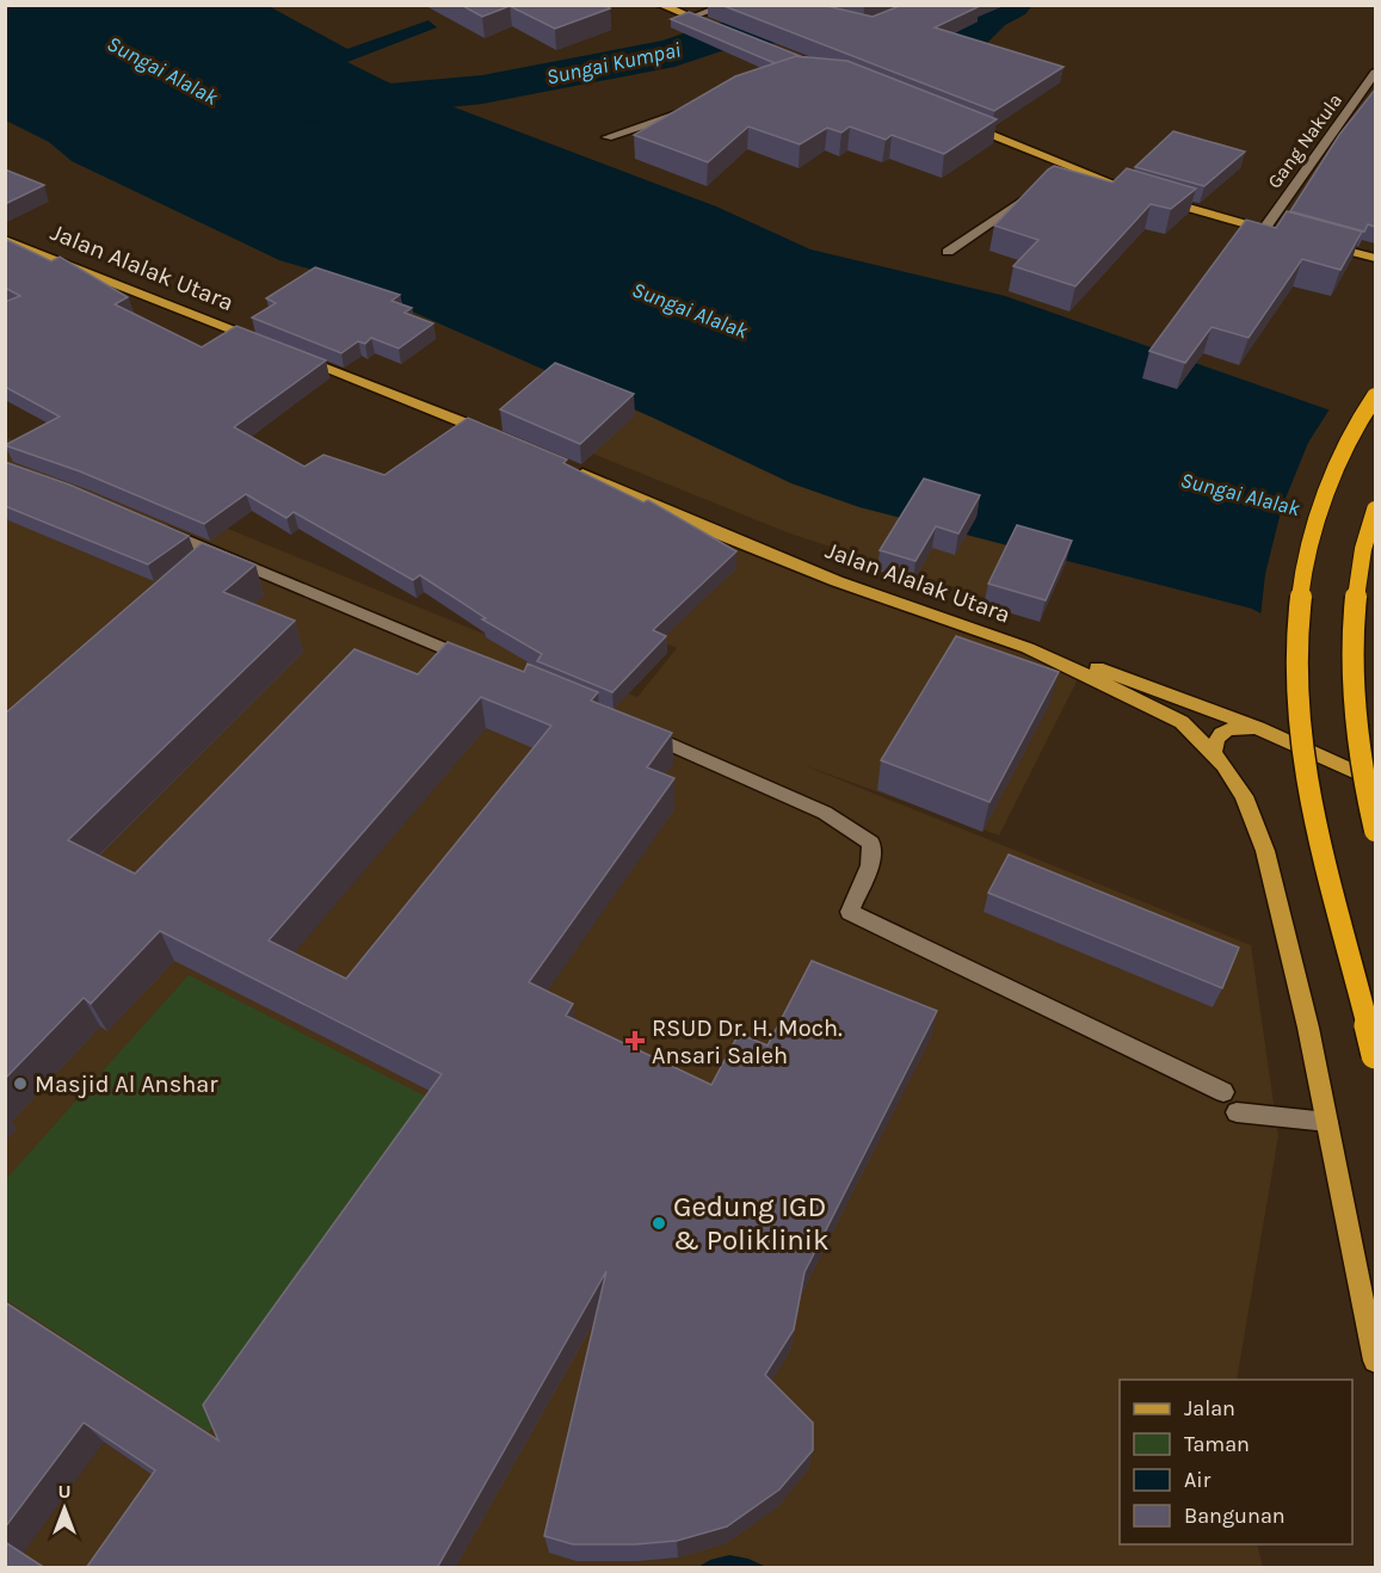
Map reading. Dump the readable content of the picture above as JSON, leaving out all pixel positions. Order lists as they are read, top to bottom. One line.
{"streets":{"main road":["Jalan Alalak Utara"],"street":["Gang Nakula"]},"water":["Sungai Kumpai","Sungai Alalak"],"places":{"health":["RSUD Dr. H. Moch. Ansari Saleh"],"other":["Masjid Al Anshar","Gedung IGD & Poliklinik"]},"legend":["Jalan","Taman","Air","Bangunan"],"north":"top"}
